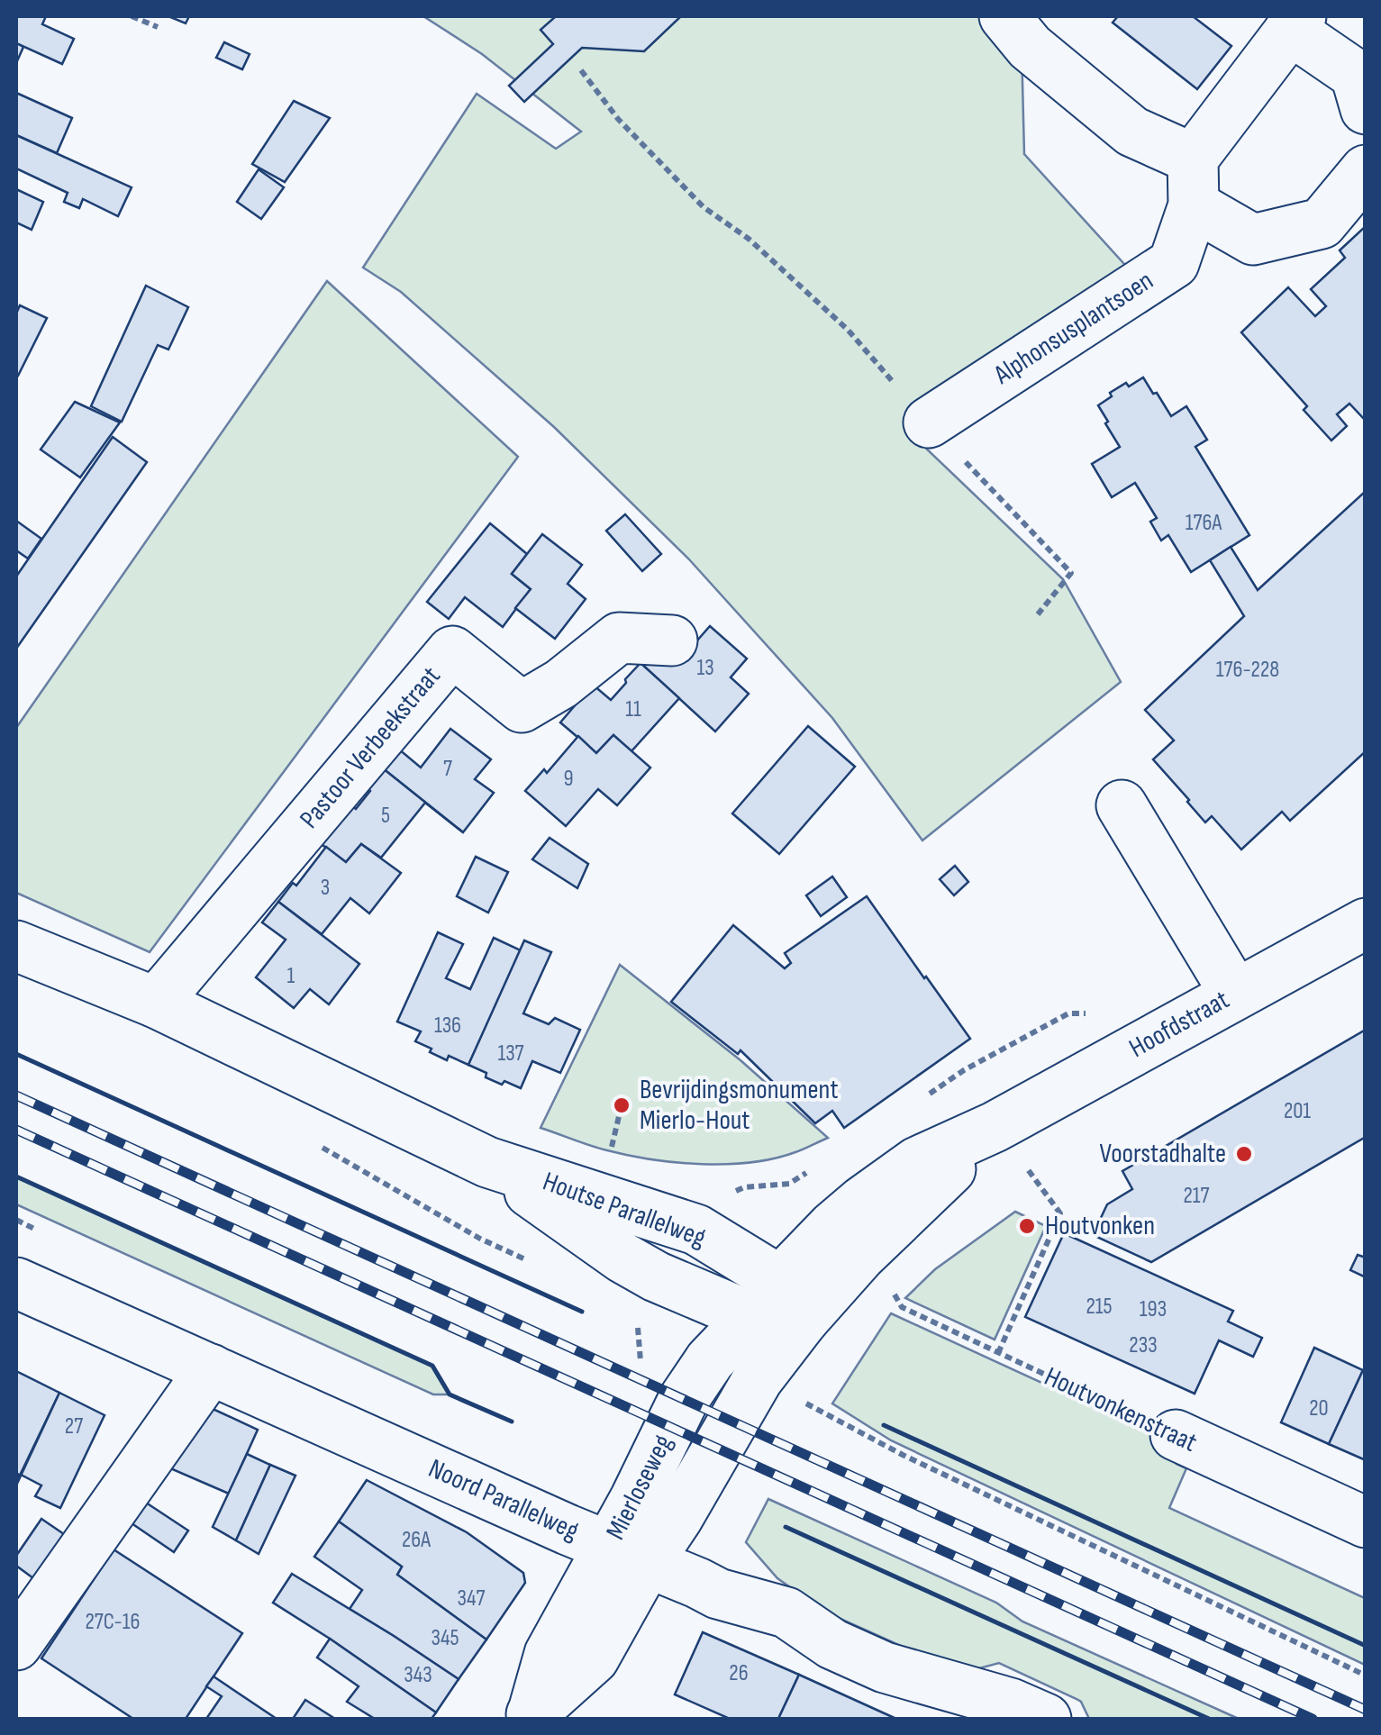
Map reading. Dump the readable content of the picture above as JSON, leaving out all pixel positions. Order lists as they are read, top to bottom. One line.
{"streets":{"street":["Alphonsusplantsoen","Pastoor Verbeekstraat","Hoofdstraat","Houtse Parallelweg","Houtvonkenstraat","Mierloseweg","Noord Parallelweg"]},"crossings":[["Pastoor Verbeekstraat","Houtse Parallelweg"],["Hoofdstraat","Houtse Parallelweg"],["Hoofdstraat","Mierloseweg"],["Houtse Parallelweg","Mierloseweg"],["Mierloseweg","Noord Parallelweg"]],"places":["Bevrijdingsmonument Mierlo-Hout","Voorstadhalte","Houtvonken"],"house_numbers":["176A","13","176-228","11","7","9","5","3","1","136","137","201","217","215","193","233","20","27","26A","347","27C-16","345","26","343"]}
